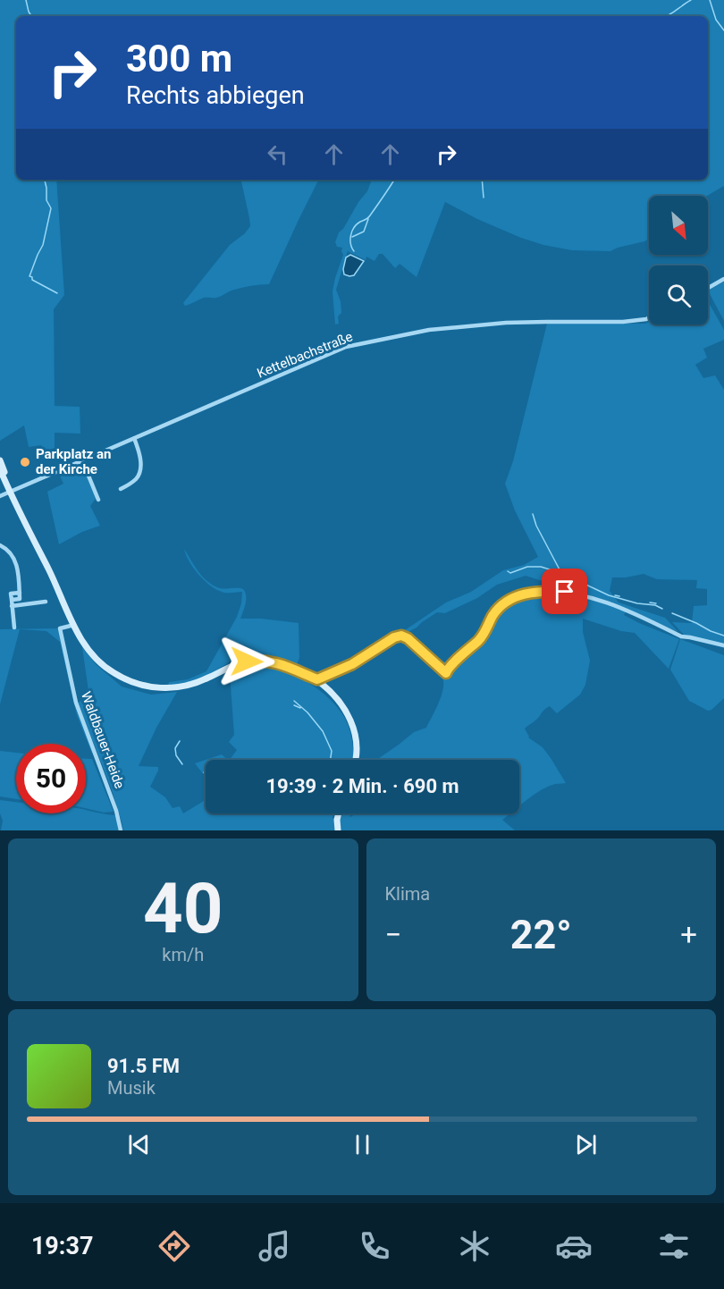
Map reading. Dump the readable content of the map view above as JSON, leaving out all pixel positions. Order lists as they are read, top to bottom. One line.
{"streets":{"street":["Kettelbachstraße","Waldbauer-Heide"]},"places":["Parkplatz an der Kirche"],"north":"bottom right","page":{"turn":["300 m","Rechts abbiegen"],"limit":"50","trip":"19:39 · 2 Min. · 690 m","tile":[["40","km/h"],"Klima"],"heat":["−","22°","+"],"song":["91.5 FM","Musik"],"tabs":"19:37"}}
